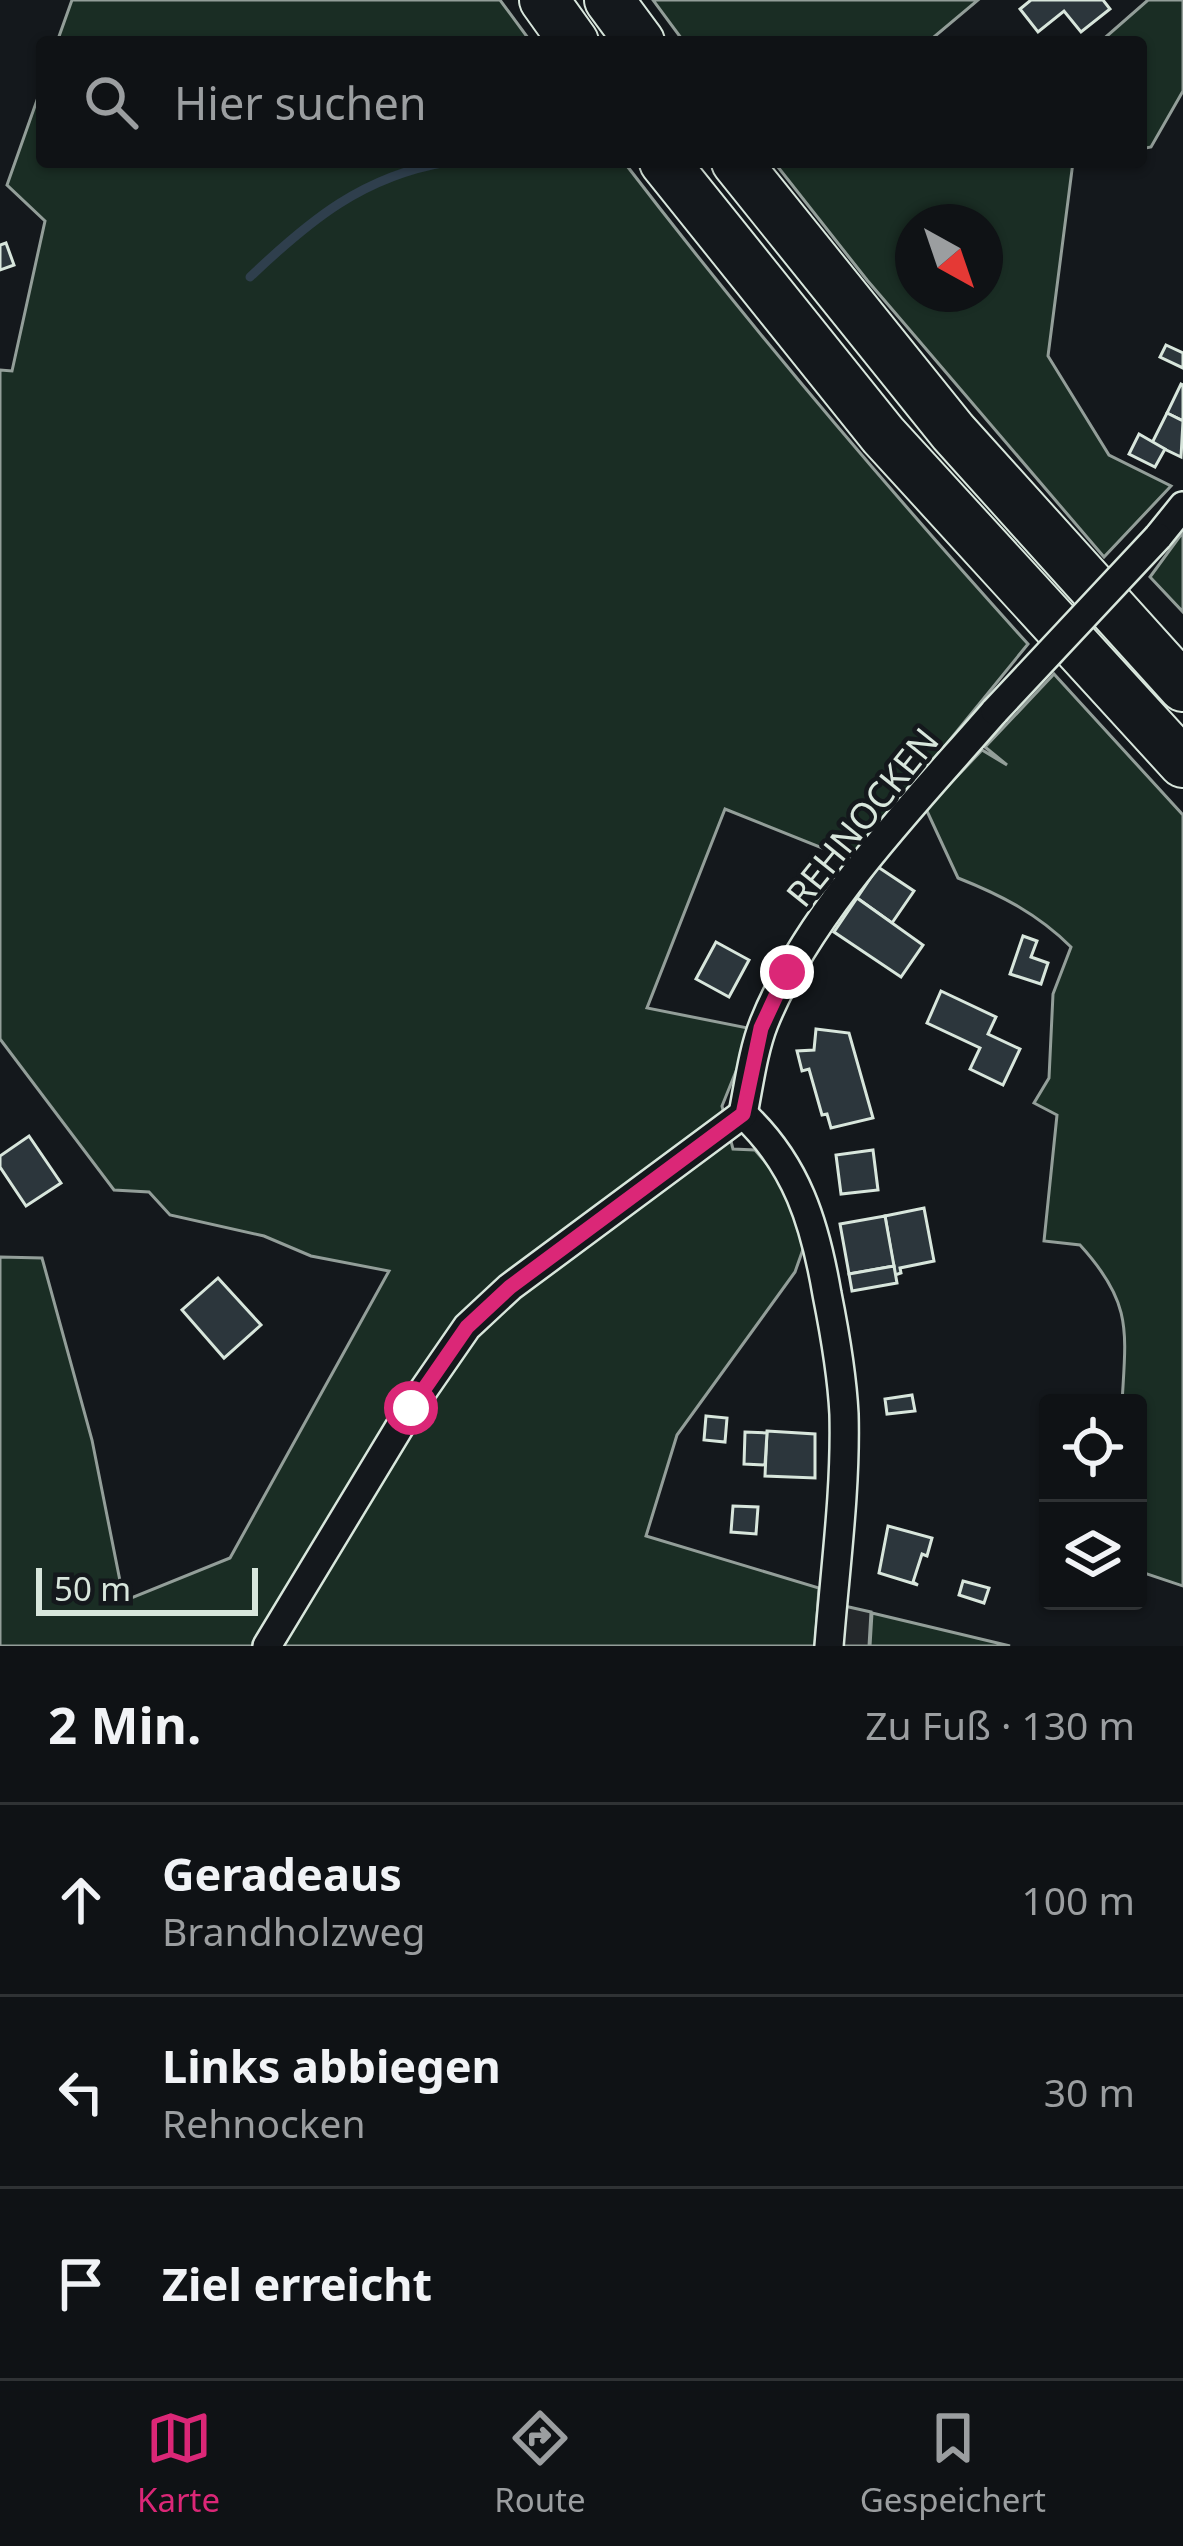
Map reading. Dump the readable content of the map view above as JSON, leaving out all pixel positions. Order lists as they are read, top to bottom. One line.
{"streets":{"street":["REHNOCKEN"]},"scale_bar":"50 m","north":"bottom right","page":{"search":"Hier suchen","scale":"50 m","heading":["2 Min.","Zu Fuß · 130 m"],"list":[["Geradeaus","Brandholzweg","100 m"],["Links abbiegen","Rehnocken","30 m"],"Ziel erreicht"],"nav":["Karte","Route","Gespeichert"]}}
